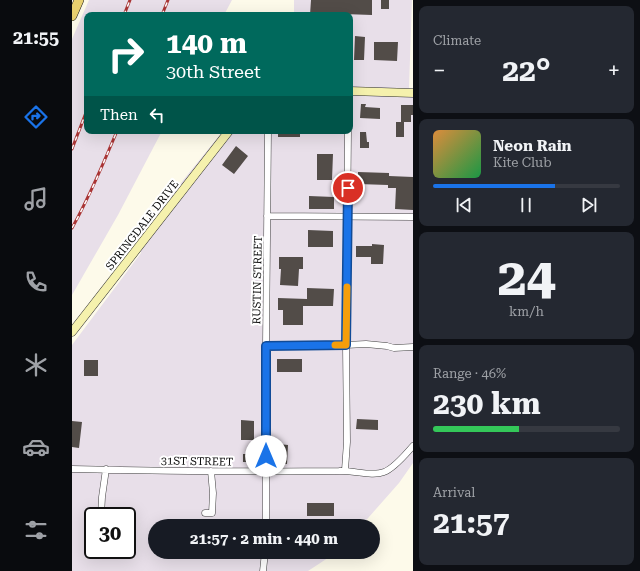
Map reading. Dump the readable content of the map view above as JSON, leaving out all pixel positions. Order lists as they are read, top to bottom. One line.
{"streets":{"street":["SPRINGDALE DRIVE","RUSTIN STREET","31ST STREET"]},"crossings":[["RUSTIN STREET","31ST STREET"]],"page":{"tabs":"21:55","tile":["Climate",["24","km/h"],["Range · 46%","230 km"],["Arrival","21:57"]],"turn":["140 m","30th Street"],"heat":["−","22°","+"],"then":"Then","song":["Neon Rain","Kite Club"],"limit":"30","trip":"21:57 · 2 min · 440 m"}}
